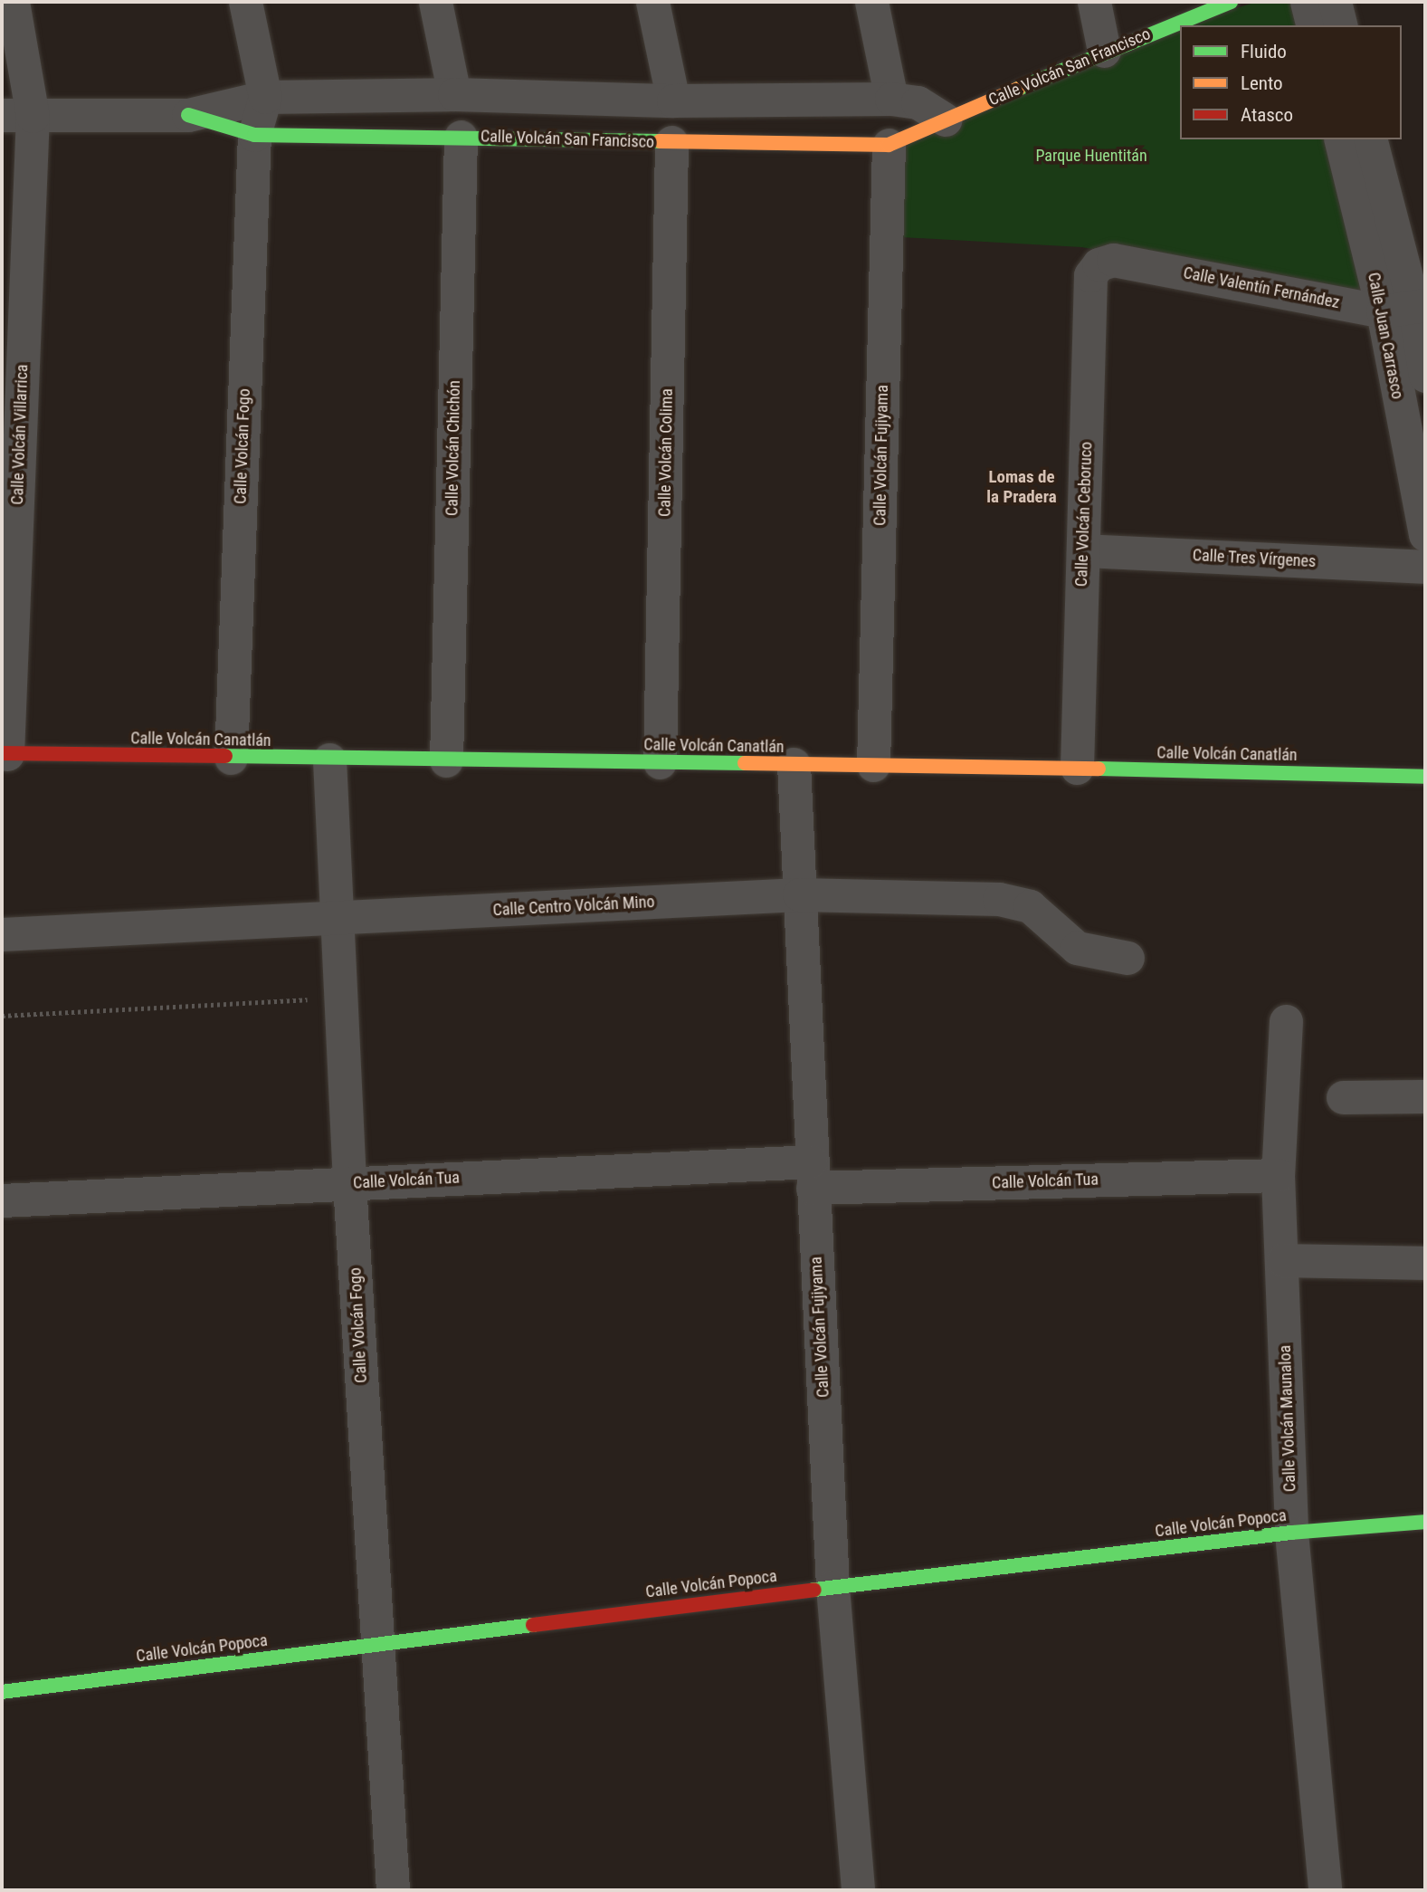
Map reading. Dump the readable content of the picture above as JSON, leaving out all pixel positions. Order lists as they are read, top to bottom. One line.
{"streets":{"street":["Calle Volcán San Francisco","Calle Valentín Fernández","Calle Juan Carrasco","Calle Volcán Villarrica","Calle Volcán Fogo","Calle Volcán Chichón","Calle Volcán Colima","Calle Volcán Fujiyama","Calle Volcán Ceboruco","Calle Tres Vírgenes","Calle Volcán Canatlán","Calle Centro Volcán Mino","Calle Volcán Tua","Calle Volcán Maunaloa","Calle Volcán Popoca"]},"crossings":[["Calle Volcán San Francisco","Calle Volcán Villarrica"],["Calle Volcán San Francisco","Calle Volcán Fogo"],["Calle Volcán San Francisco","Calle Volcán Chichón"],["Calle Volcán San Francisco","Calle Volcán Colima"],["Calle Volcán San Francisco","Calle Volcán Fujiyama"],["Calle Valentín Fernández","Calle Juan Carrasco"],["Calle Valentín Fernández","Calle Volcán Ceboruco"],["Calle Volcán Villarrica","Calle Volcán Canatlán"],["Calle Volcán Fogo","Calle Volcán Canatlán"],["Calle Volcán Fogo","Calle Centro Volcán Mino"],["Calle Volcán Fogo","Calle Volcán Tua"],["Calle Volcán Fogo","Calle Volcán Popoca"],["Calle Volcán Chichón","Calle Volcán Canatlán"],["Calle Volcán Colima","Calle Volcán Canatlán"],["Calle Volcán Fujiyama","Calle Volcán Canatlán"],["Calle Volcán Fujiyama","Calle Centro Volcán Mino"],["Calle Volcán Fujiyama","Calle Volcán Tua"],["Calle Volcán Fujiyama","Calle Volcán Popoca"],["Calle Volcán Ceboruco","Calle Tres Vírgenes"],["Calle Volcán Ceboruco","Calle Volcán Canatlán"],["Calle Volcán Tua","Calle Volcán Maunaloa"],["Calle Volcán Maunaloa","Calle Volcán Popoca"]],"districts":["Lomas de la Pradera"],"parks":["Parque Huentitán"],"legend":["Fluido","Lento","Atasco"]}
